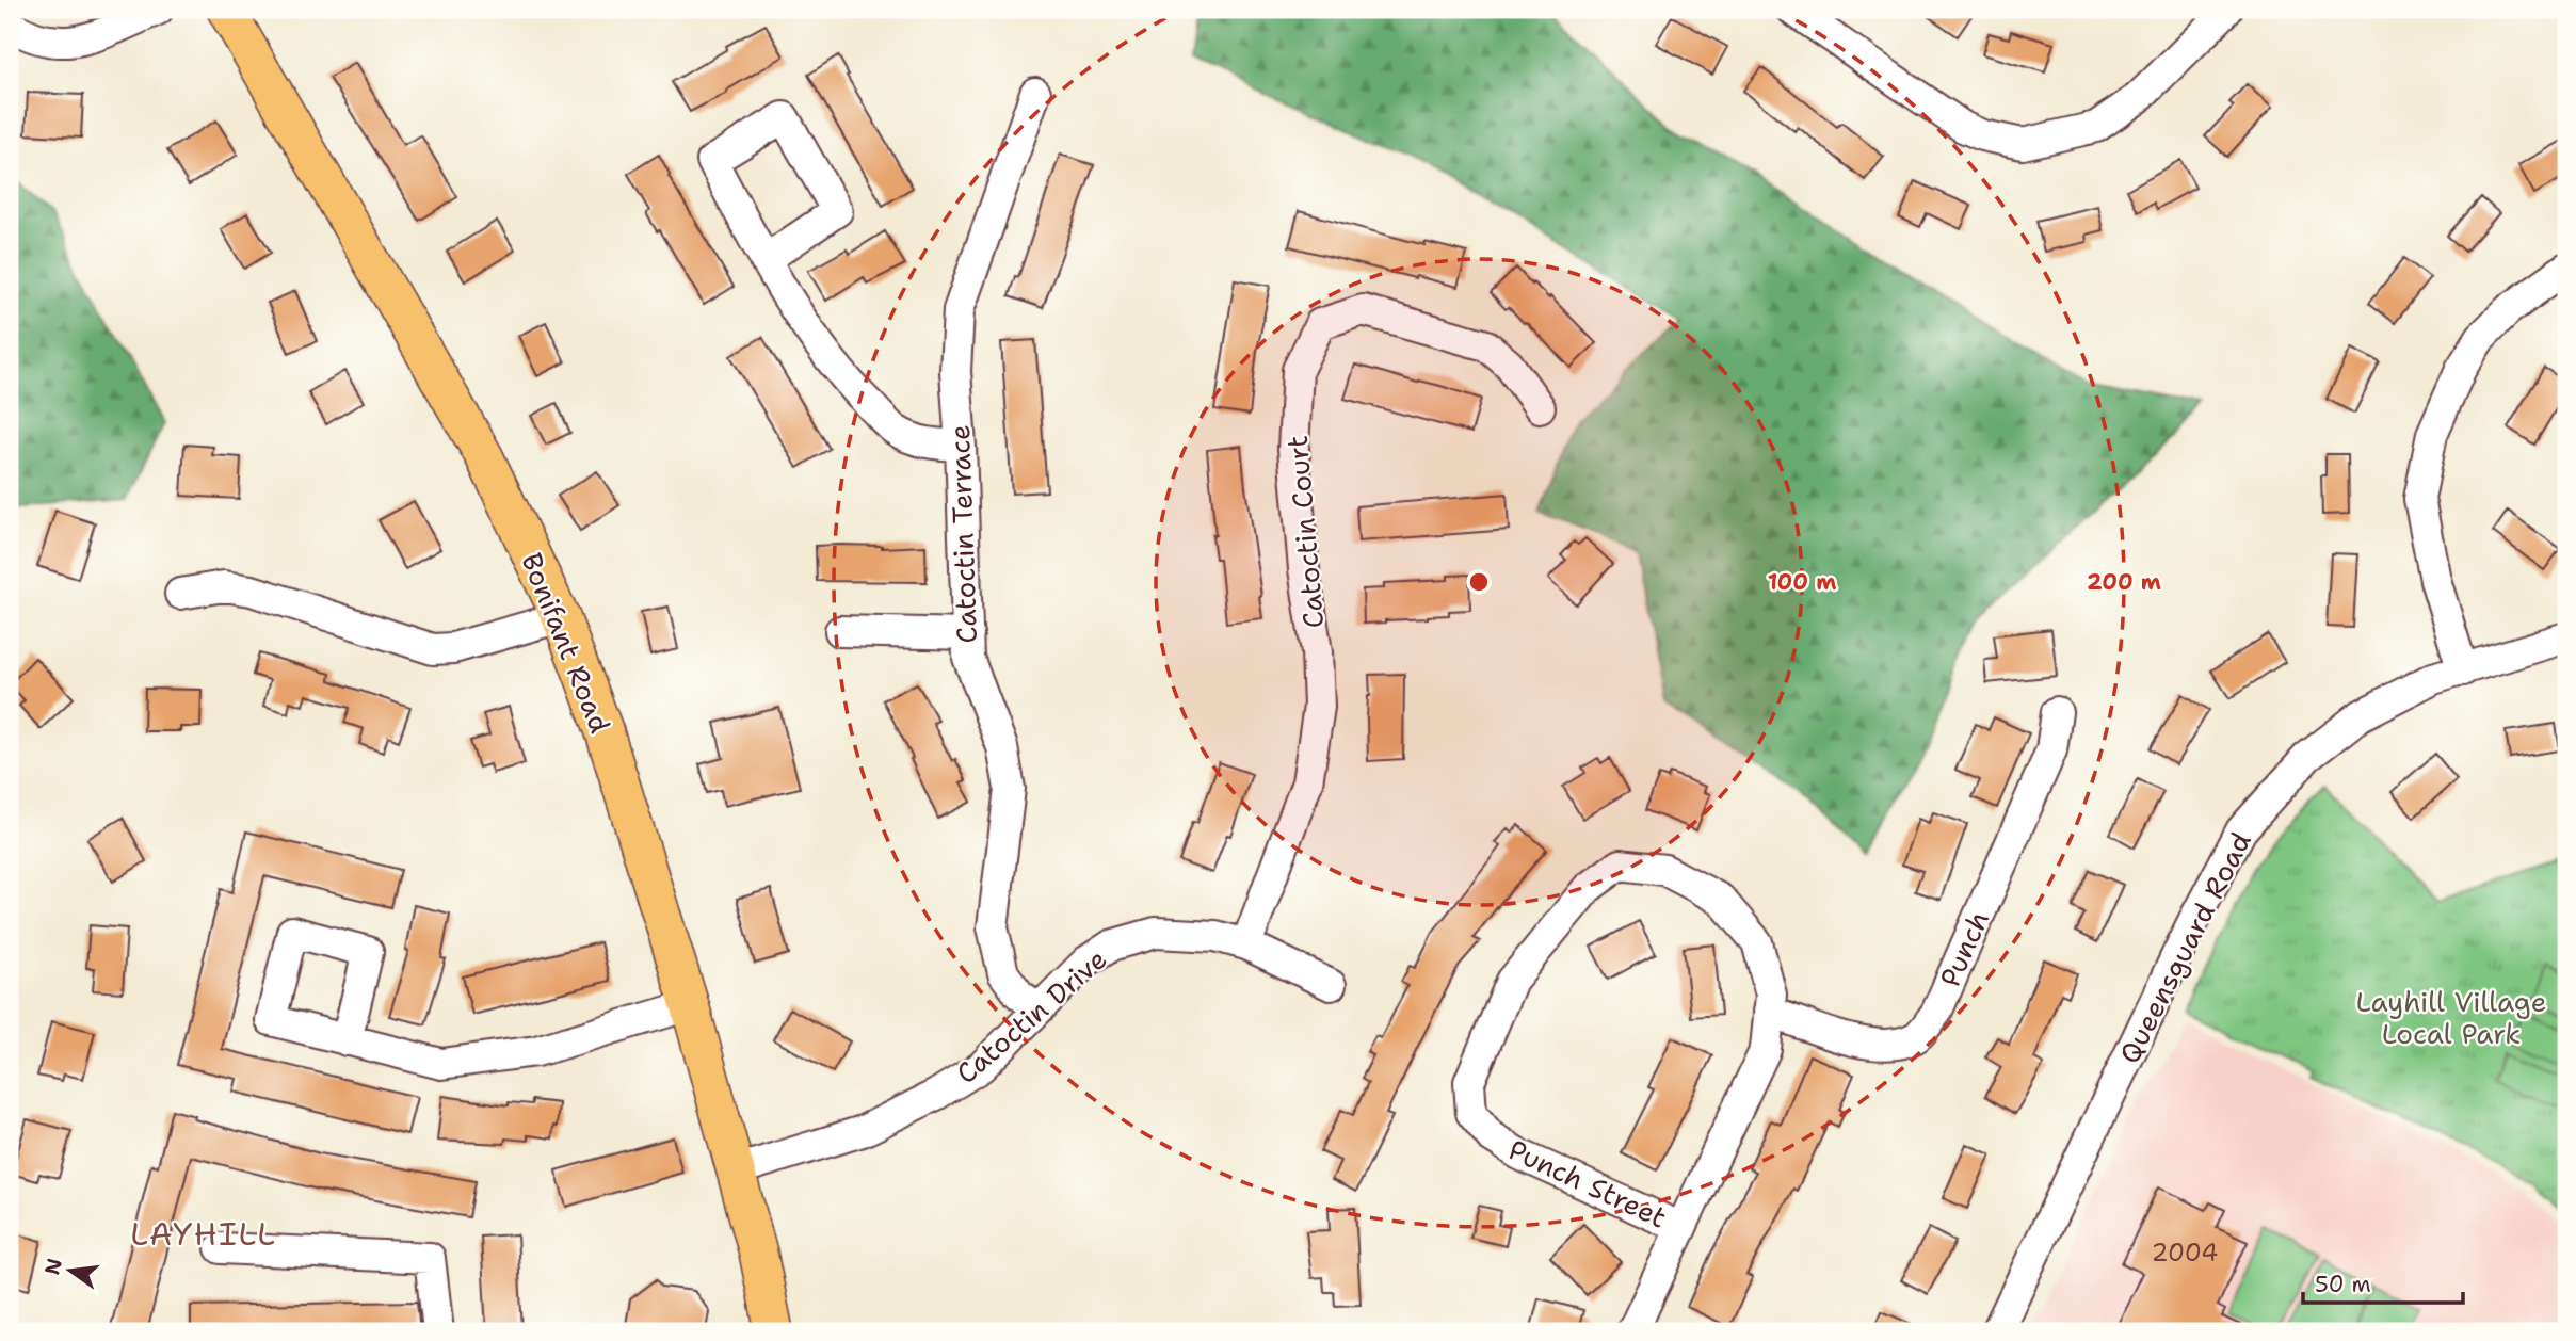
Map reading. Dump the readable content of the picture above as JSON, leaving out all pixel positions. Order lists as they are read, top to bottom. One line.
{"streets":{"main road":["Bonifant Road"],"street":["Catoctin Court","Catoctin Terrace","Queensguard Road","Punch","Catoctin Drive","Punch Street"]},"crossings":[["Catoctin Court","Catoctin Drive"],["Catoctin Terrace","Catoctin Drive"],["Bonifant Road","Catoctin Drive"],["Punch","Punch Street"]],"districts":["LAYHILL"],"parks":["Layhill Village Local Park"],"house_numbers":["2004"],"scale_bar":"50 m","north":"left","rings":["100 m","200 m"]}
